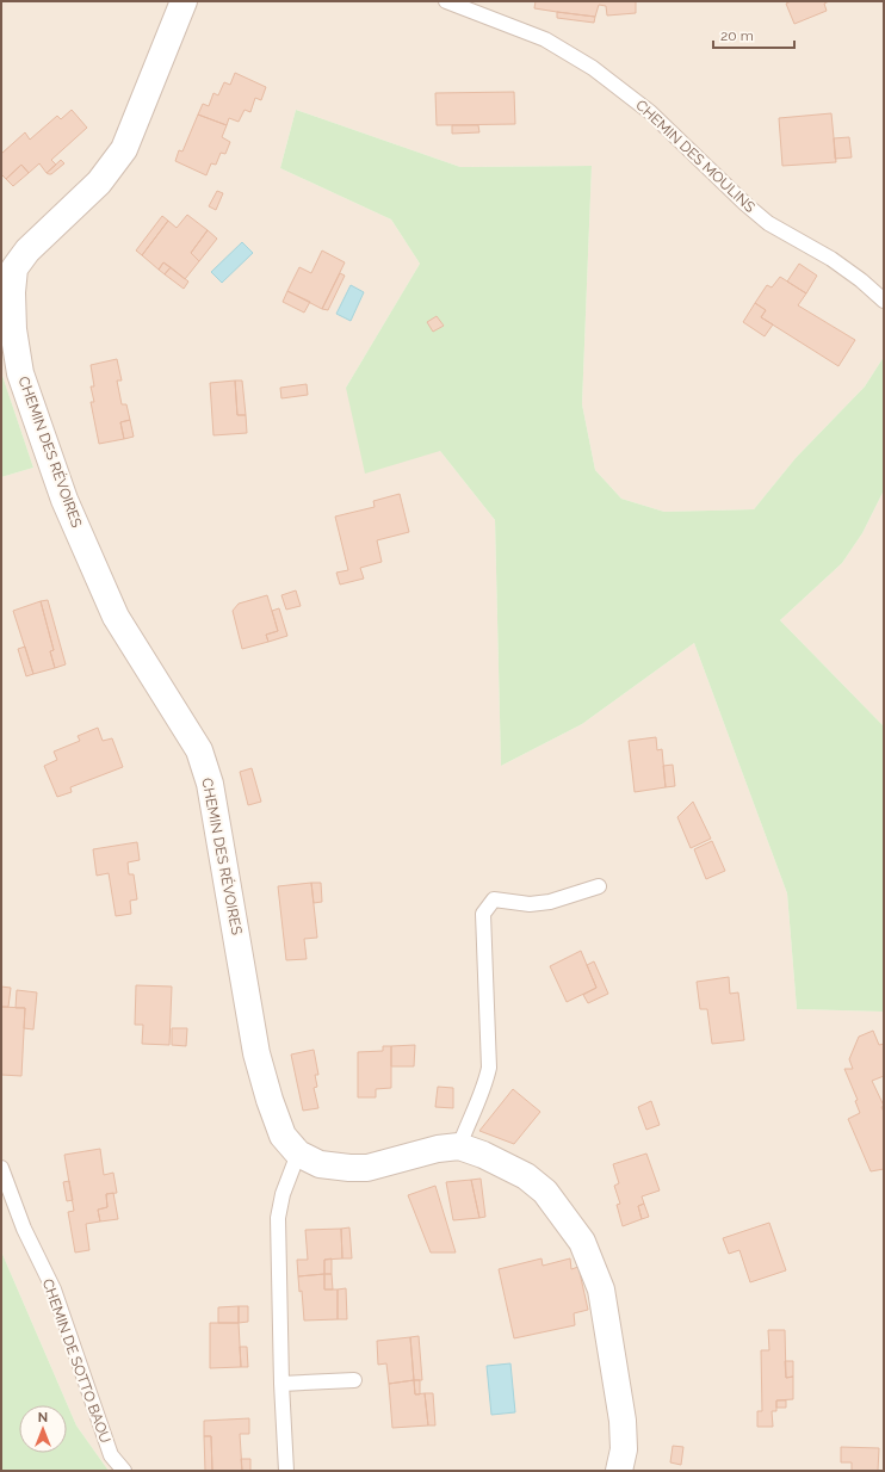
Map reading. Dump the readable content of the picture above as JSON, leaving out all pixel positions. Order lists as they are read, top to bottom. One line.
{"streets":{"street":["CHEMIN DES RÉVOIRES"],"lane":["CHEMIN DES MOULINS","CHEMIN DE SOTTO BAOU"]},"scale_bar":"20 m","north":"top"}
